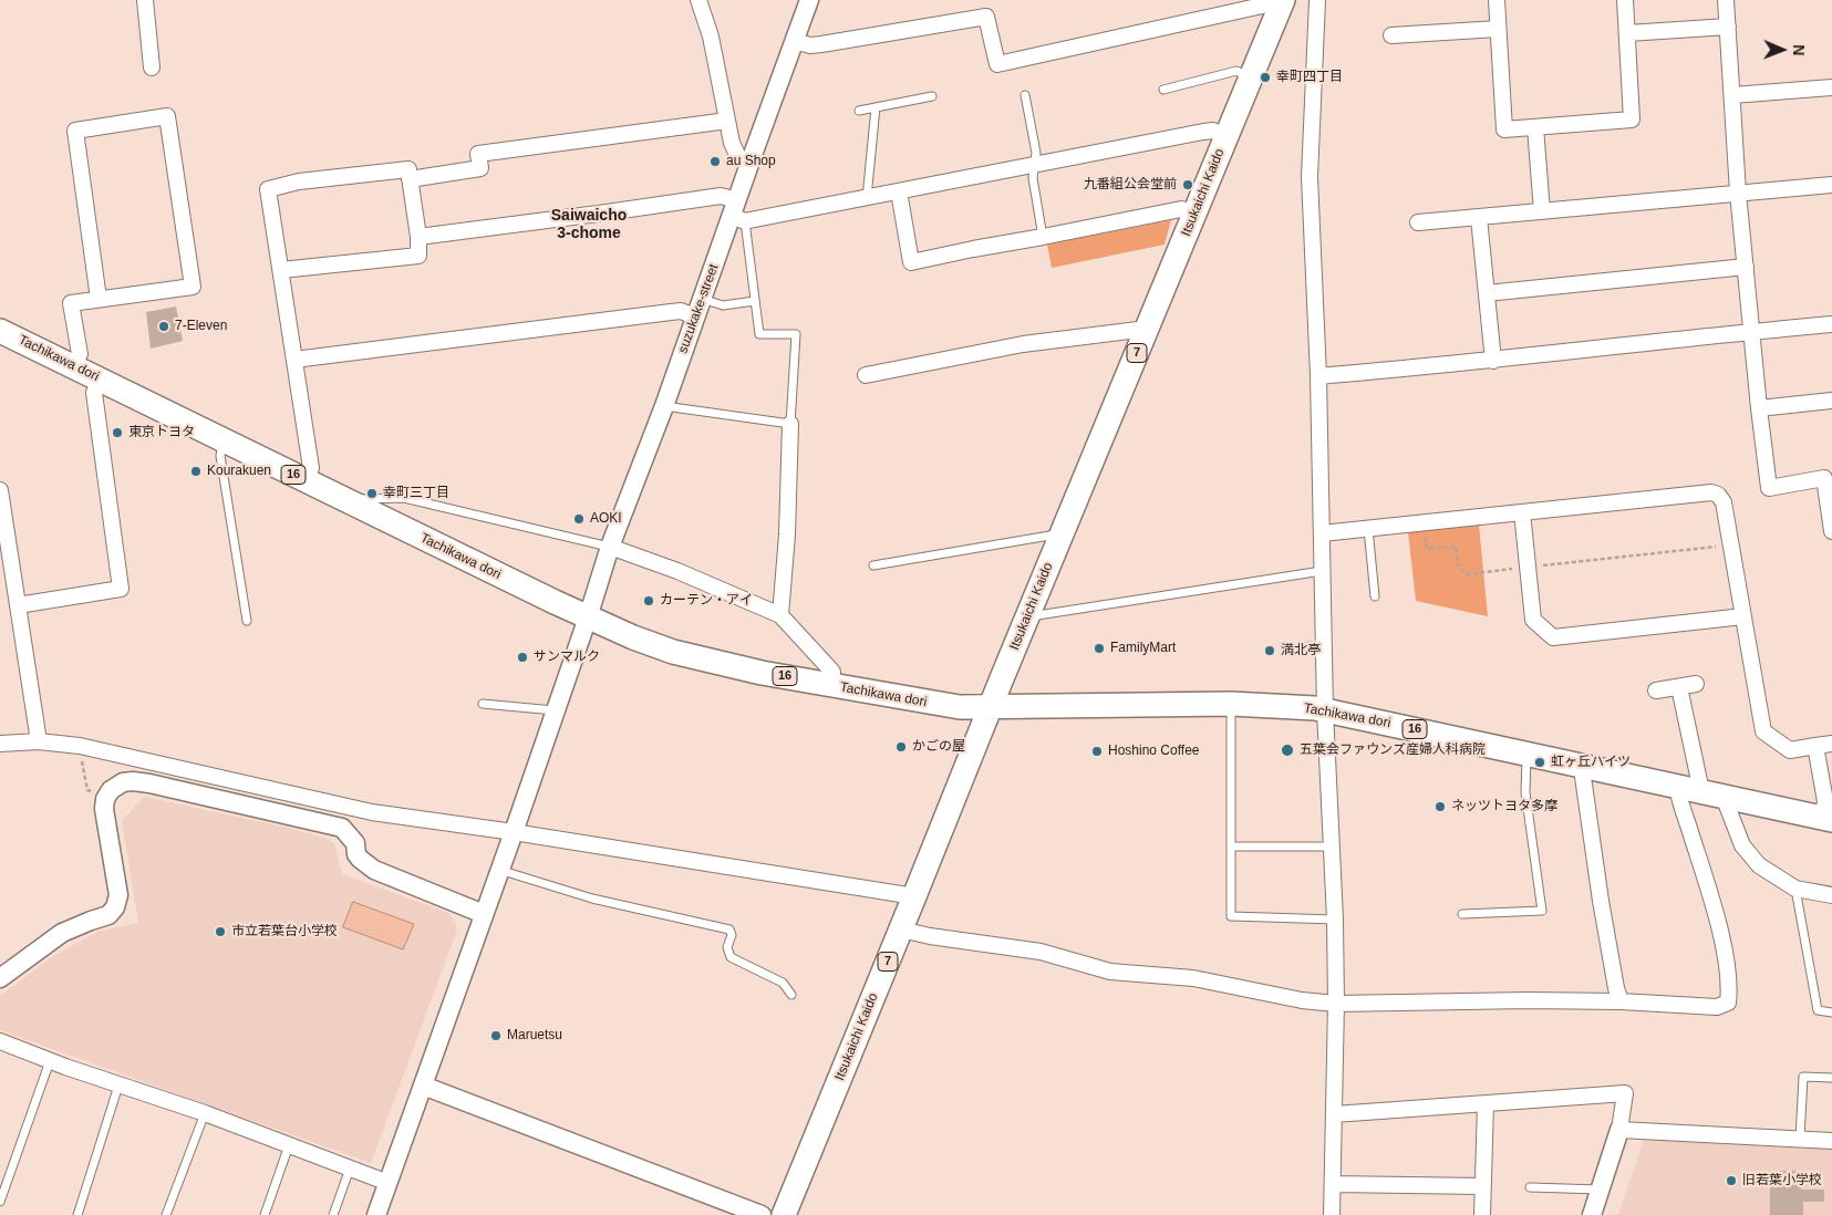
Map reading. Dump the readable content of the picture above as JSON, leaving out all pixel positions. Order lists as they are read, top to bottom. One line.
{"streets":{"main road":["Itsukaichi Kaido","7","Tachikawa dori","16"],"street":["suzukake-street"]},"crossings":[["Itsukaichi Kaido","Tachikawa dori"],["suzukake-street","Tachikawa dori"]],"districts":["Saiwaicho 3-chome"],"places":["幸町四丁目","au Shop","九番組公会堂前","7-Eleven","東京トヨタ","Kourakuen","幸町三丁目","AOKI","カーテン・アイ","FamilyMart","満北亭","サンマルク","かごの屋","五葉会ファウンズ産婦人科病院","Hoshino Coffee","虹ヶ丘ハイツ","ネッツトヨタ多摩","市立若葉台小学校","Maruetsu","旧若葉小学校"],"north":"right"}
